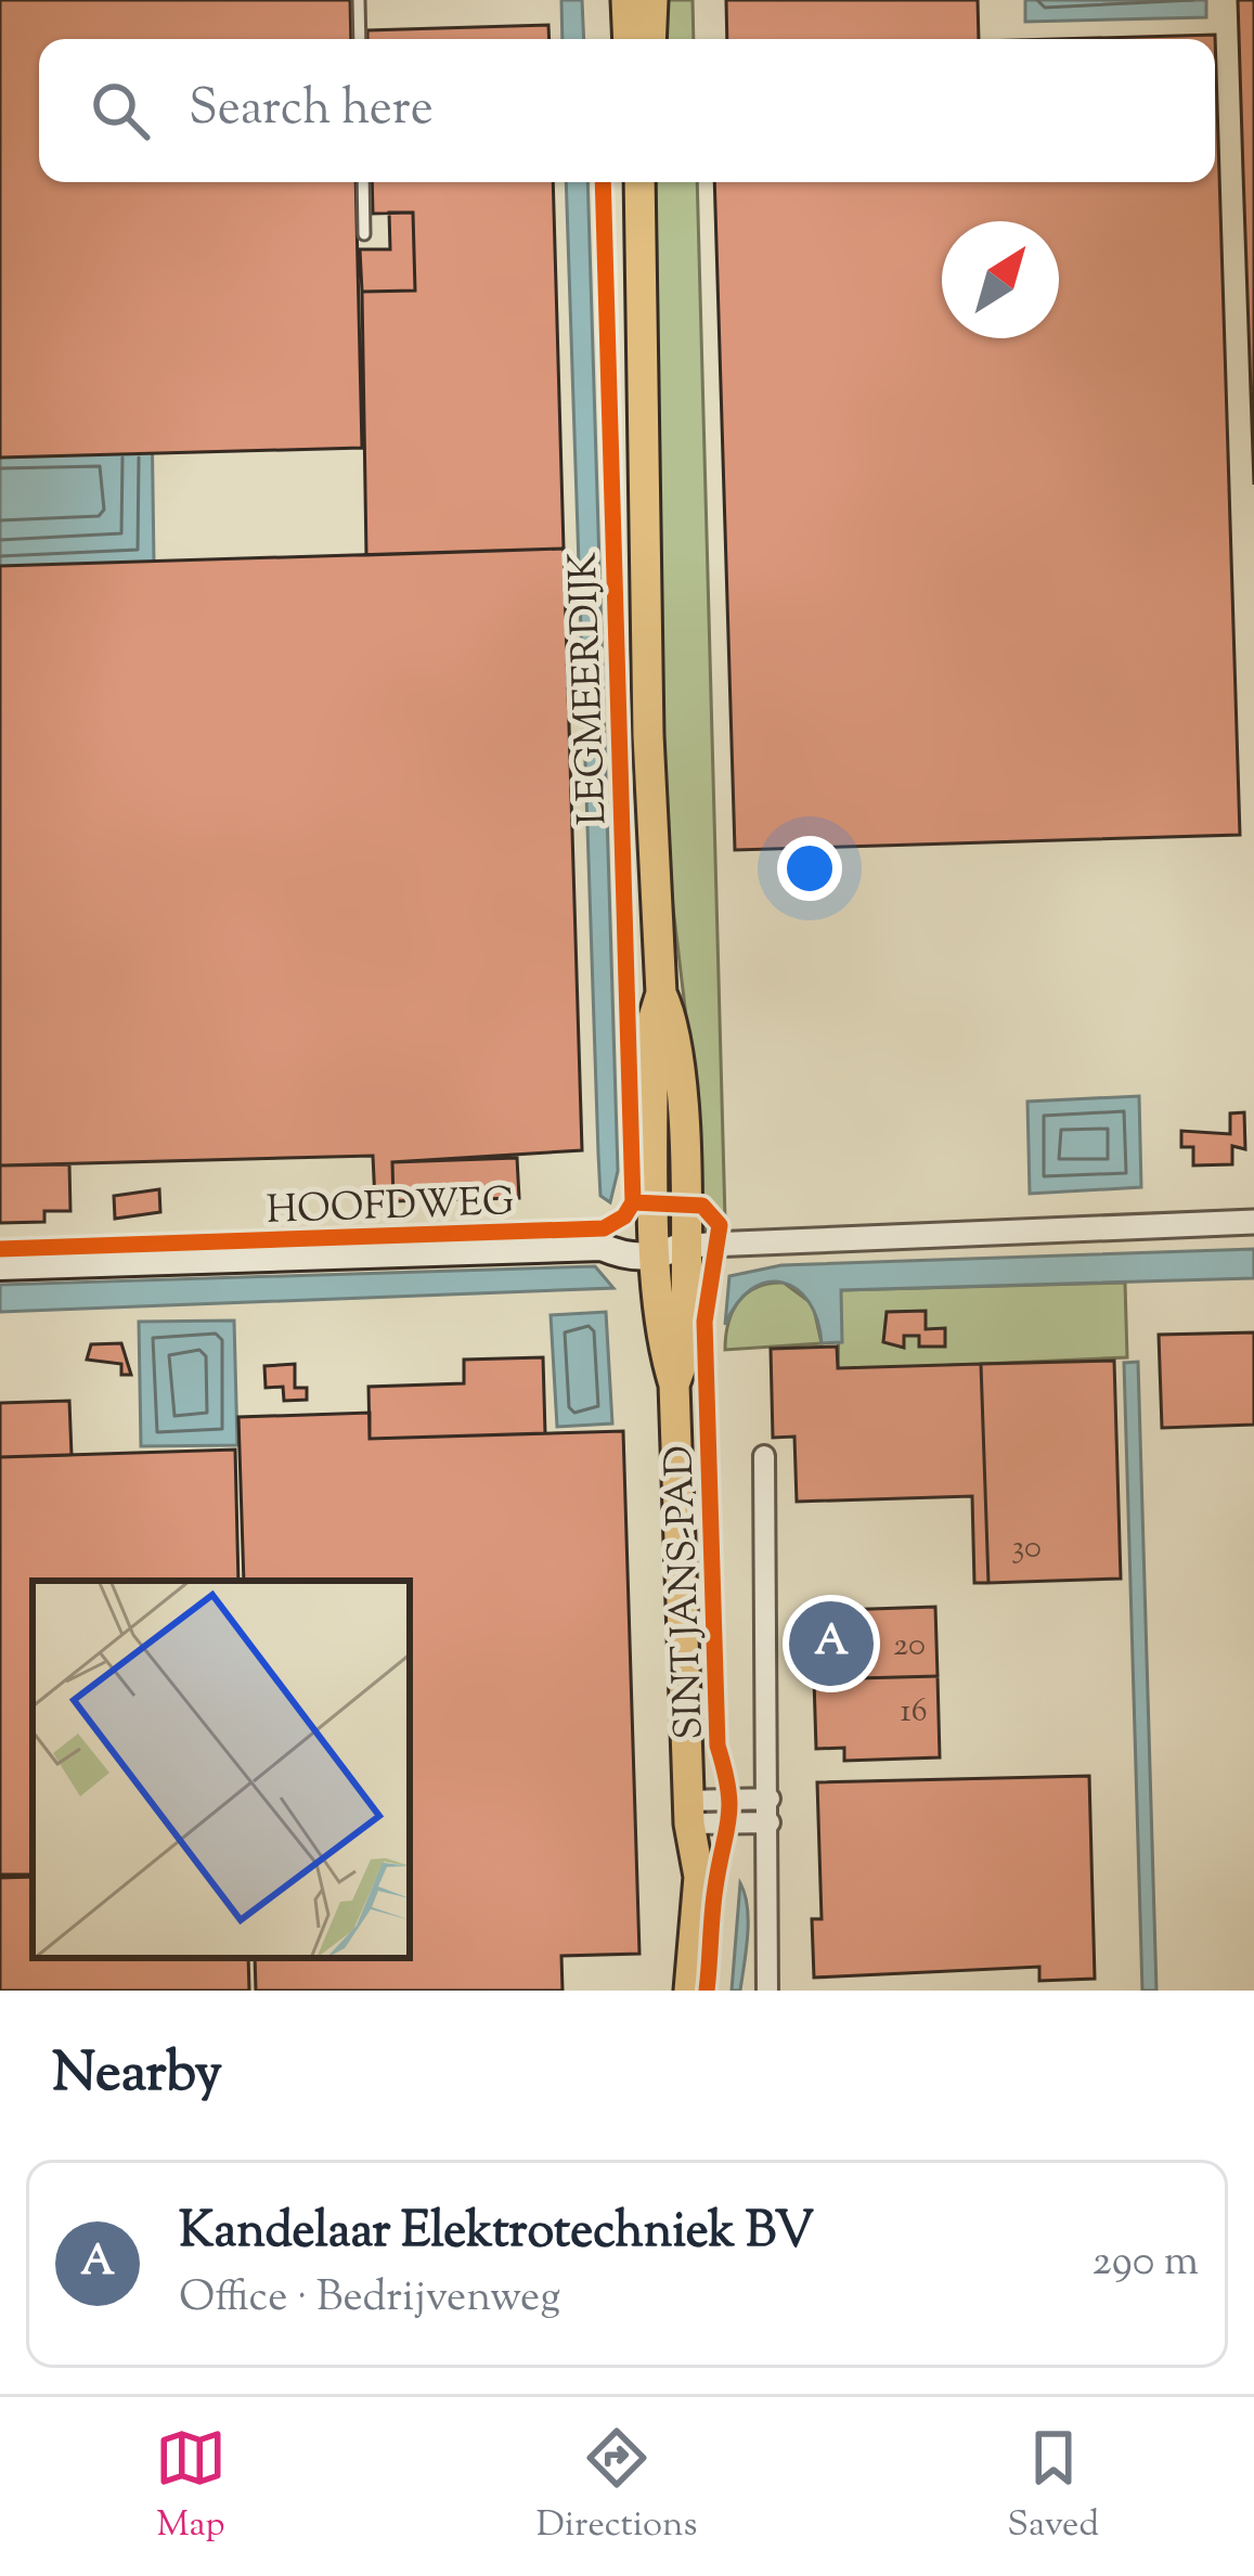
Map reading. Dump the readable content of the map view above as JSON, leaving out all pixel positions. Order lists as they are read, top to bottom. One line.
{"streets":{"main road":["LEGMEERDIJK","HOOFDWEG"],"cycle path":["SINT JANS-PAD"]},"crossings":[["LEGMEERDIJK","HOOFDWEG"]],"house_numbers":["30","20","16"],"north":"top right","page":{"search":"Search here","pins":"A","heading":"Nearby","list":[{"mark":"A","name":"Kandelaar Elektrotechniek BV","note":"Office · Bedrijvenweg","value":"290 m"}],"nav":["Map","Directions","Saved"]}}
